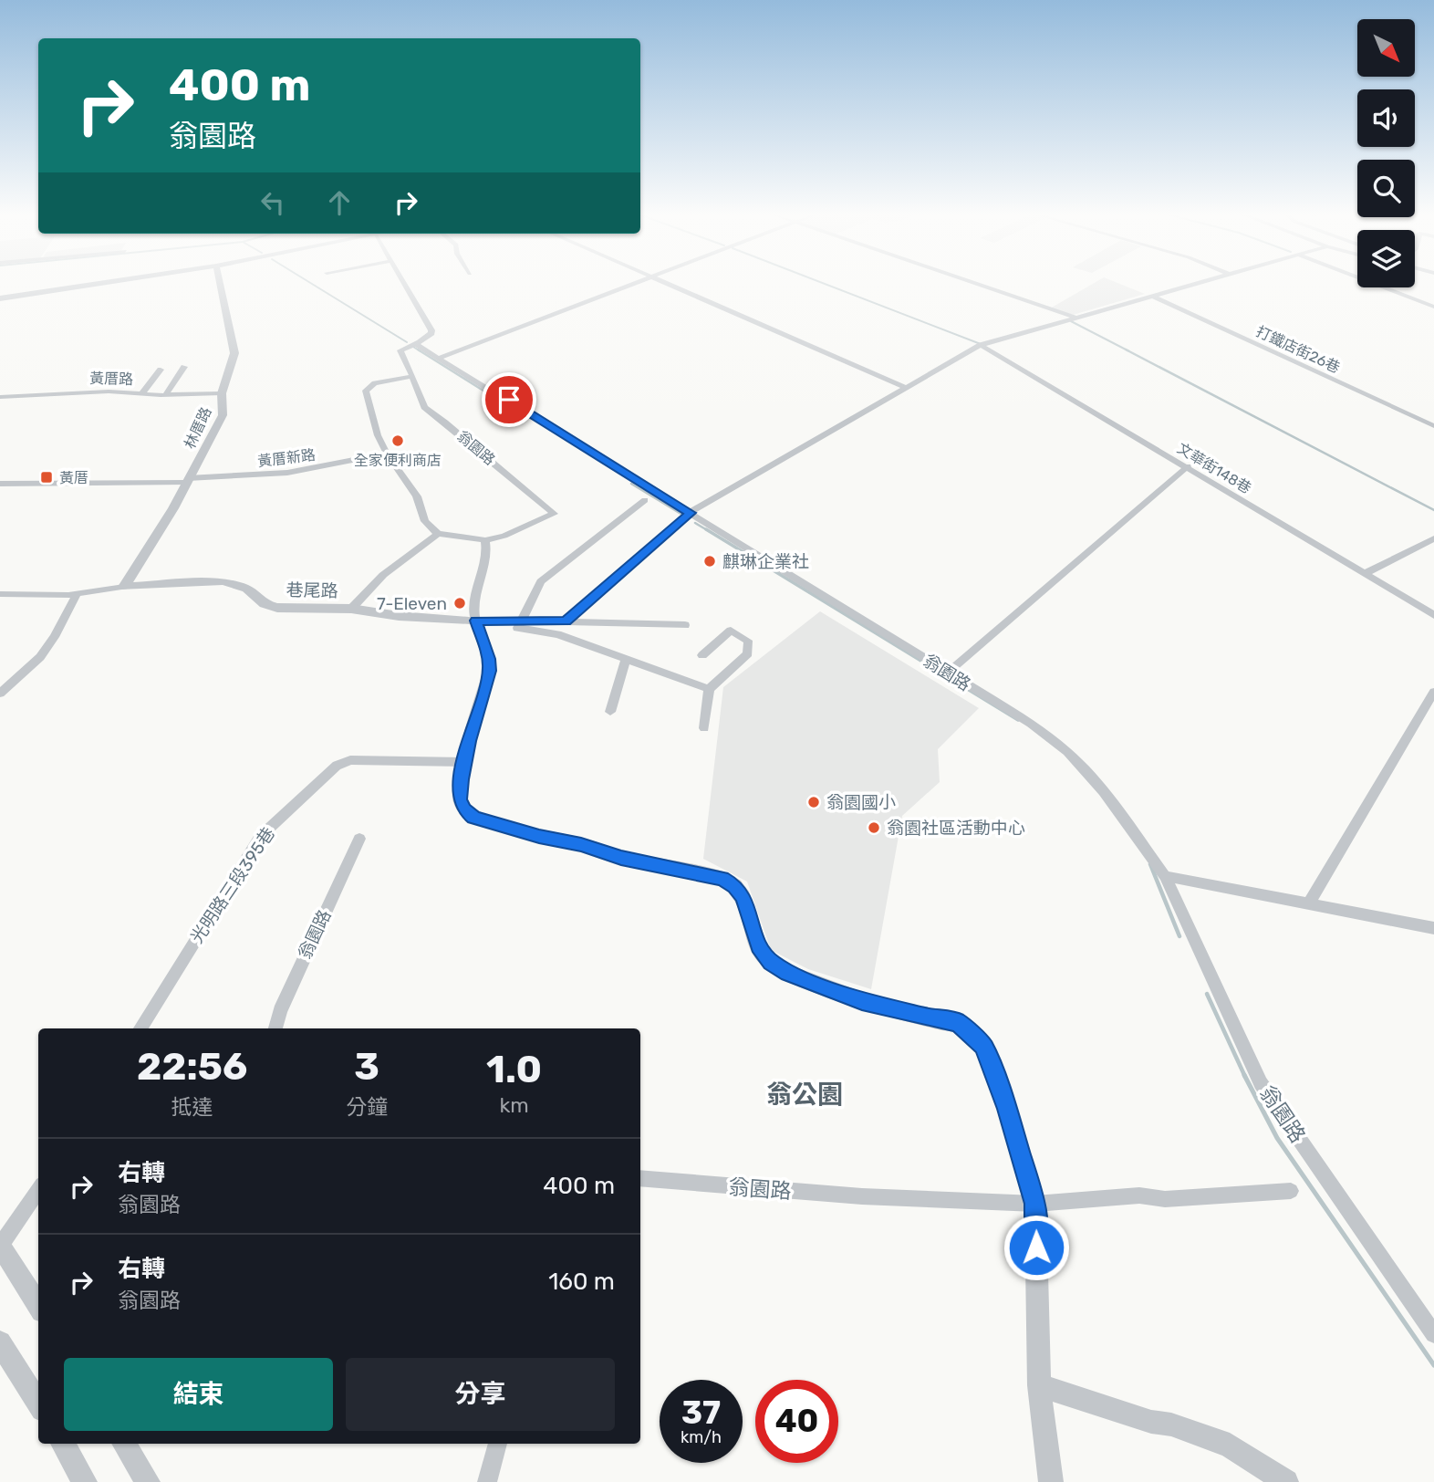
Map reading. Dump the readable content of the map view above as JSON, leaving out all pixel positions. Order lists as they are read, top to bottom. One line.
{"streets":{"street":["打鐵店街26巷","黃厝路","林厝路","翁園路","黃厝新路","文華街148巷","巷尾路","光明路三段395巷"]},"crossings":[["黃厝路","林厝路"],["林厝路","黃厝新路"],["林厝路","巷尾路"]],"districts":["翁公園"],"places":{"other":["全家便利商店","麒琳企業社","7-Eleven","翁園國小","翁園社區活動中心"],"transit":["黃厝"]},"north":"bottom right","page":{"turn":["400 m","翁園路"],"eta":["22:56","抵達","3","分鐘","1.0","km"],"list":[{"name":"右轉","note":"翁園路","value":"400 m"},{"name":"右轉","note":"翁園路","value":"160 m"}],"buttons":["結束","分享"],"speed":"37 km/h","limit":"40"}}
